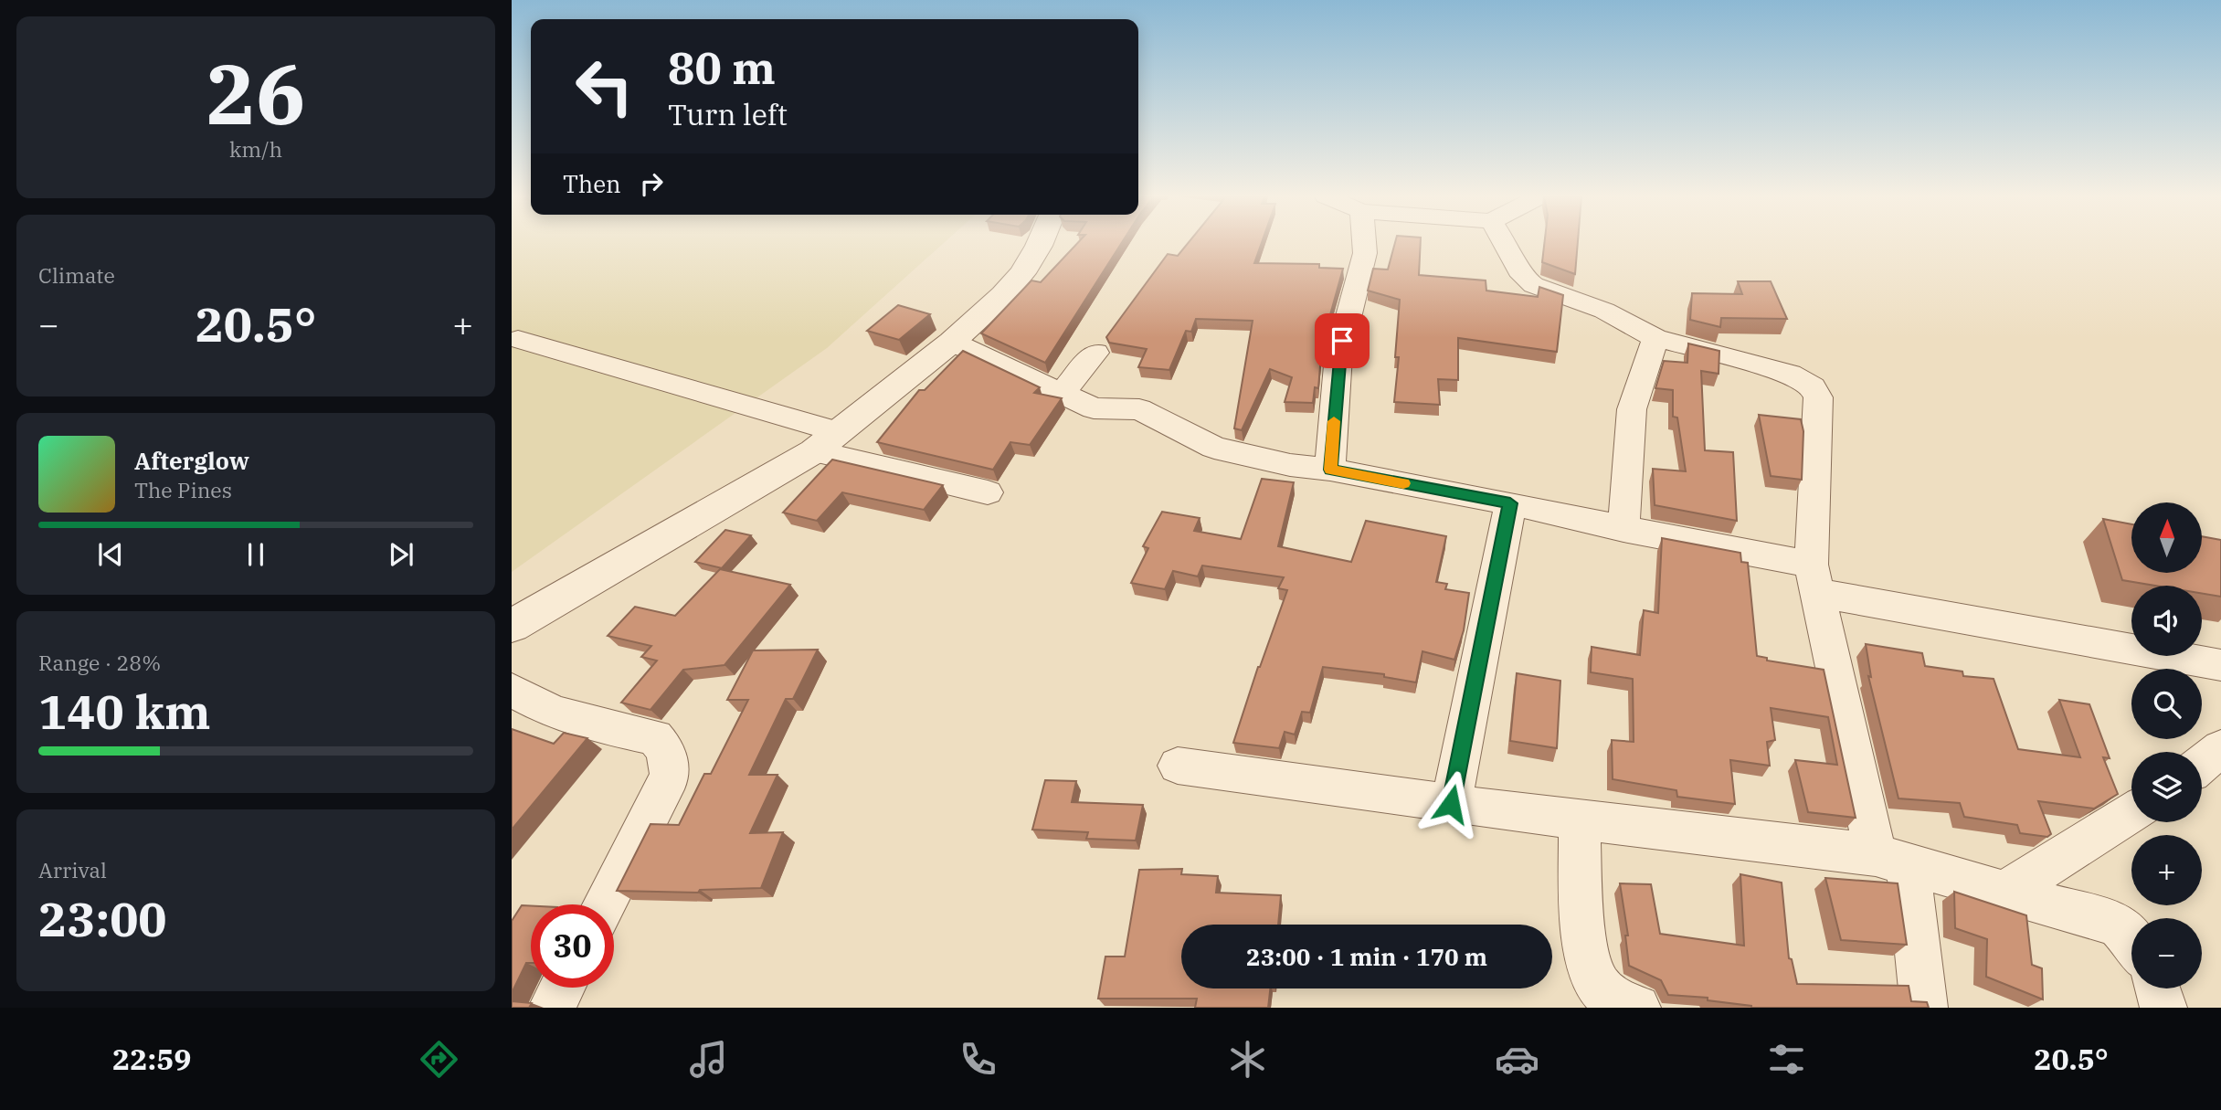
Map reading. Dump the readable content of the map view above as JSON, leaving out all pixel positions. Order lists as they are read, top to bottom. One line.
{"north":"top","page":{"tile":[["26","km/h"],"Climate",["Range · 28%","140 km"],["Arrival","23:00"]],"turn":["80 m","Turn left"],"then":"Then","heat":["−","20.5°","+"],"song":["Afterglow","The Pines"],"map_buttons":["+","−"],"limit":"30","trip":"23:00 · 1 min · 170 m","tabs":["22:59","20.5°"]}}
